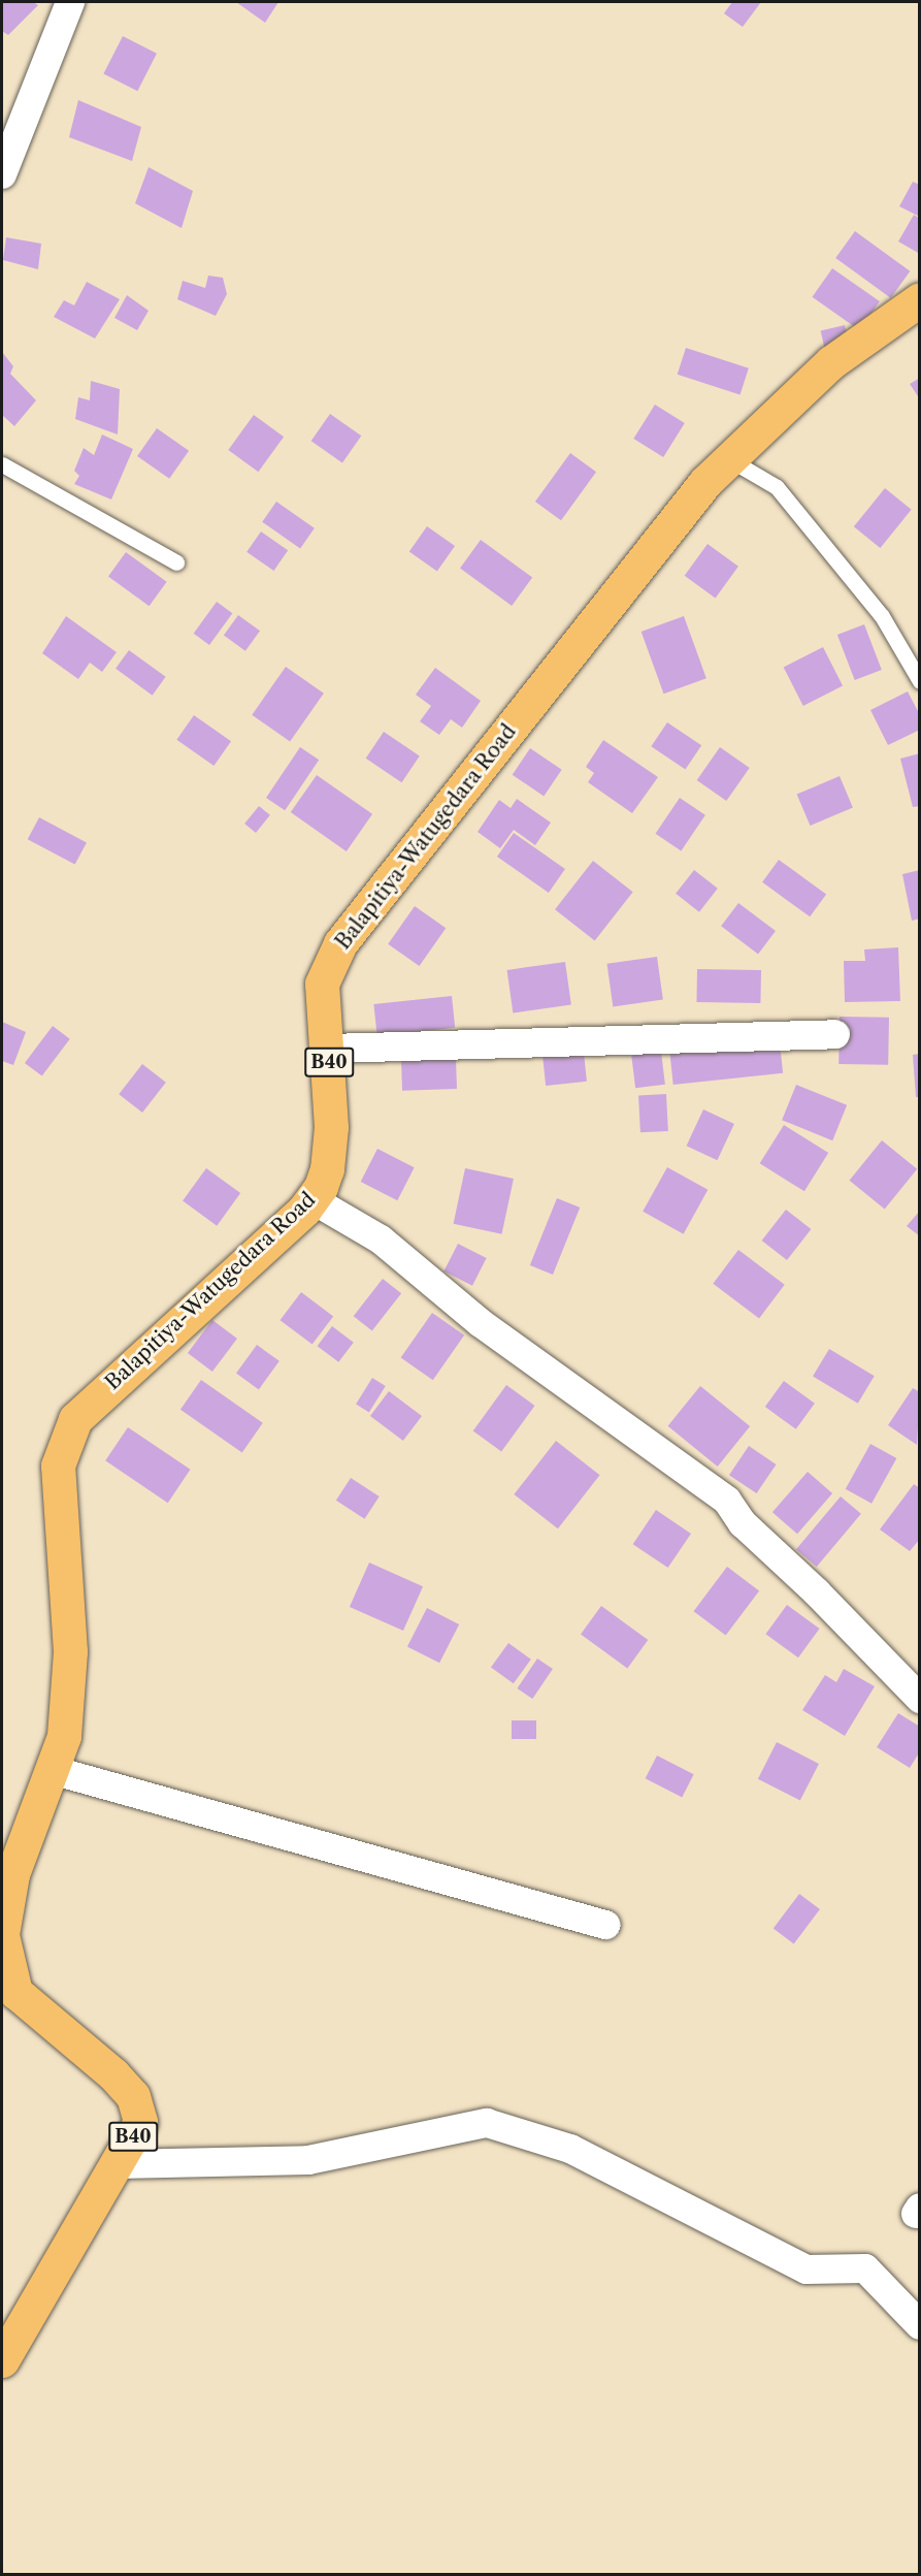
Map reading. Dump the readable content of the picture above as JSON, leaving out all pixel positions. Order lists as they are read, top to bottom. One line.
{"streets":{"main road":["Balapitiya-Watugedara Road","B40"]}}
